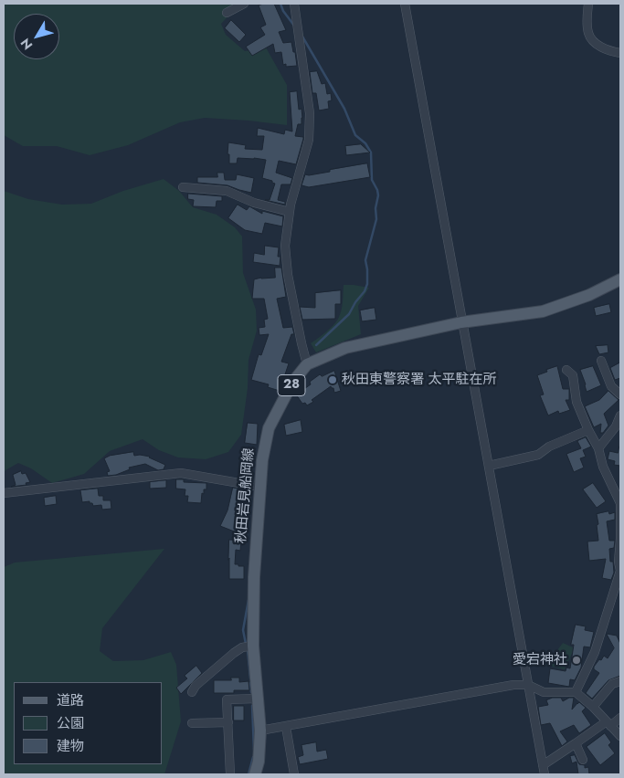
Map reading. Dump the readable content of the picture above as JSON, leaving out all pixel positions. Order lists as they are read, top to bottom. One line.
{"streets":{"main road":["28","秋田岩見船岡線"]},"places":["秋田東警察署 太平駐在所","愛宕神社"],"legend":["道路","公園","建物"],"north":"bottom left"}
